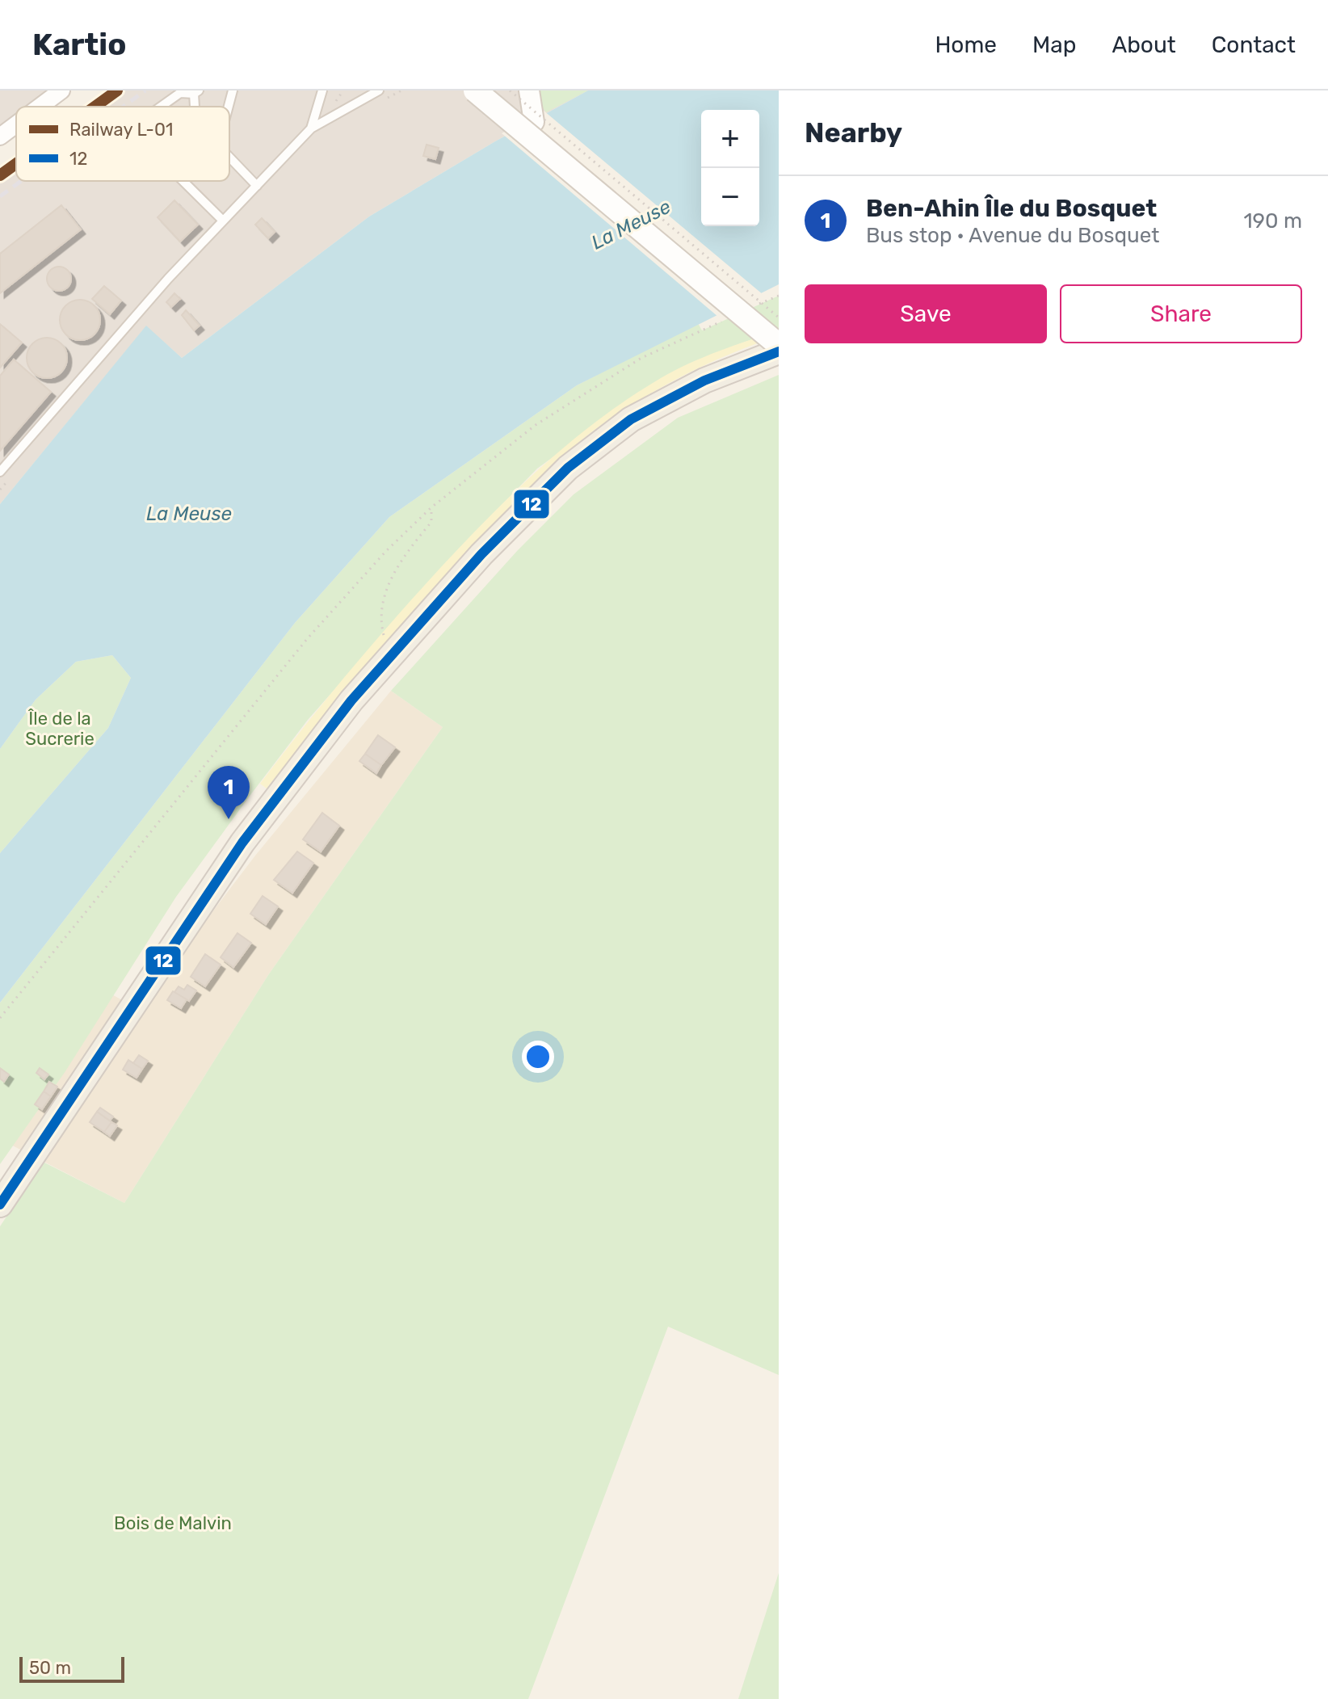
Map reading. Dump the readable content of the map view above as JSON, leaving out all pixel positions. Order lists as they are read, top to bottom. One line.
{"water":["La Meuse"],"parks":["Île de la Sucrerie","Bois de Malvin"],"lines":["rail line L-01","transit line 12"],"legend":["Railway L-01","12"],"scale_bar":"50 m","page":{"header":"Kartio","nav":["Home","Map","About","Contact"],"heading":"Nearby","map_buttons":["+","−"],"list":[{"mark":"1","name":"Ben-Ahin Île du Bosquet","note":"Bus stop · Avenue du Bosquet","value":"190 m"}],"buttons":["Save","Share"],"pins":"1","scale":"50 m"}}
